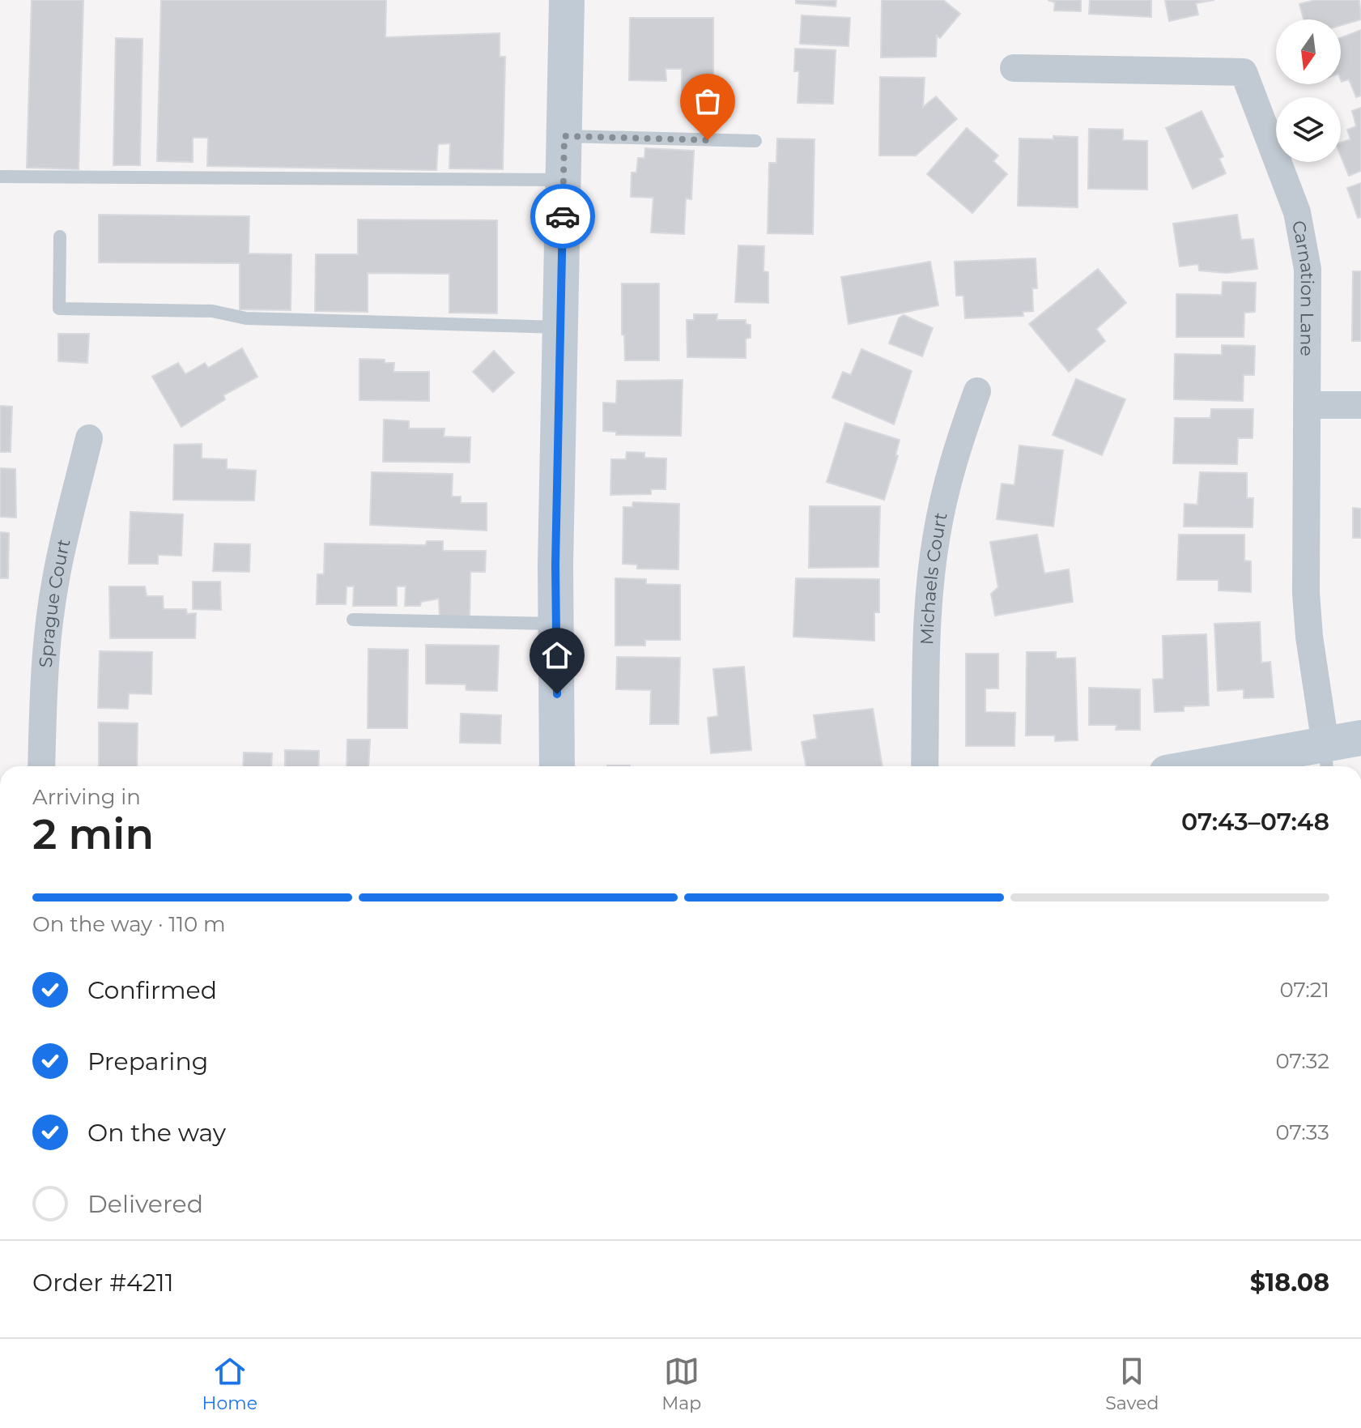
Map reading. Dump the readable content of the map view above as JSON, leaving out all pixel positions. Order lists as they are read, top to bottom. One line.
{"streets":{"street":["Carnation Lane","Michaels Court","Sprague Court"]},"north":"bottom","page":{"heading":["2 min","Arriving in","07:43–07:48"],"panel":["Order #4211","$18.08"],"bar":"On the way · 110 m","list":[["Confirmed","07:21"],["Preparing","07:32"],["On the way","07:33"],"Delivered"],"tabs":["Home","Map","Saved"]}}
